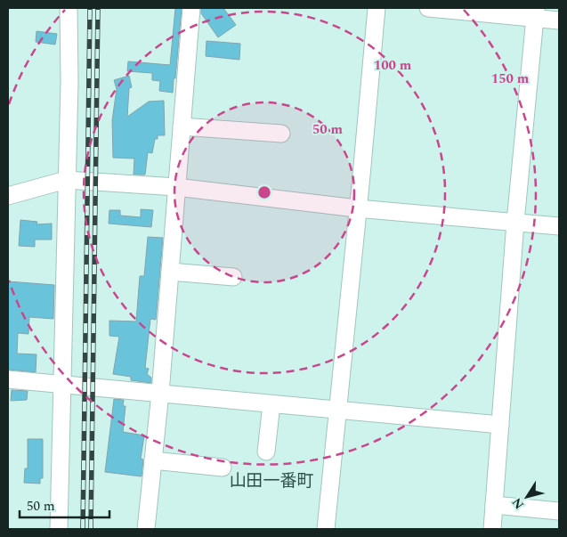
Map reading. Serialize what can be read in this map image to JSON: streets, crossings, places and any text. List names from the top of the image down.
{
  "districts": ["山田一番町"],
  "scale_bar": "50 m",
  "north": "bottom left",
  "rings": ["100 m", "150 m", "50 m"]
}
